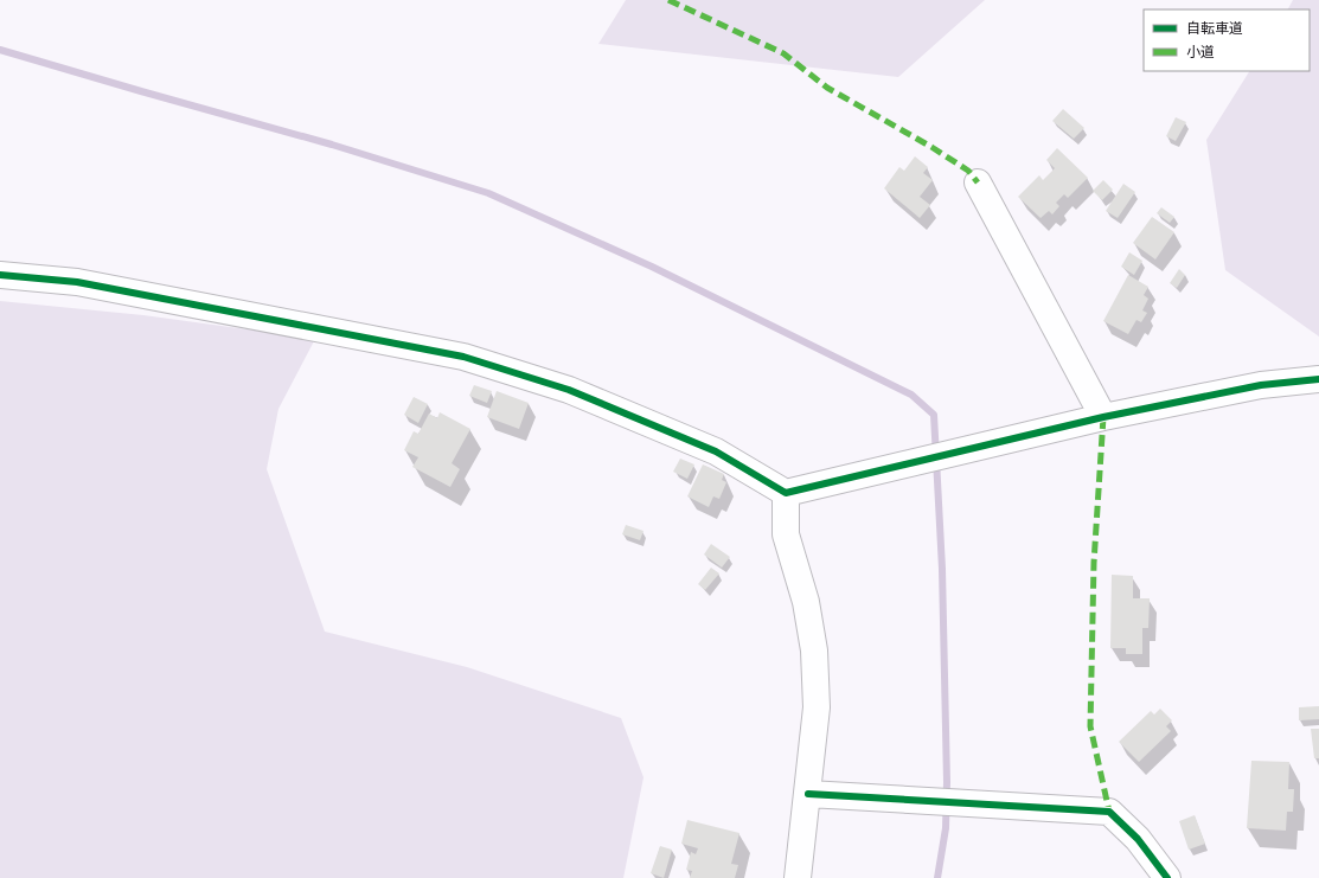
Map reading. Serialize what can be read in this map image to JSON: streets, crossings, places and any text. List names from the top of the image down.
{
  "legend": ["自転車道", "小道"]
}
